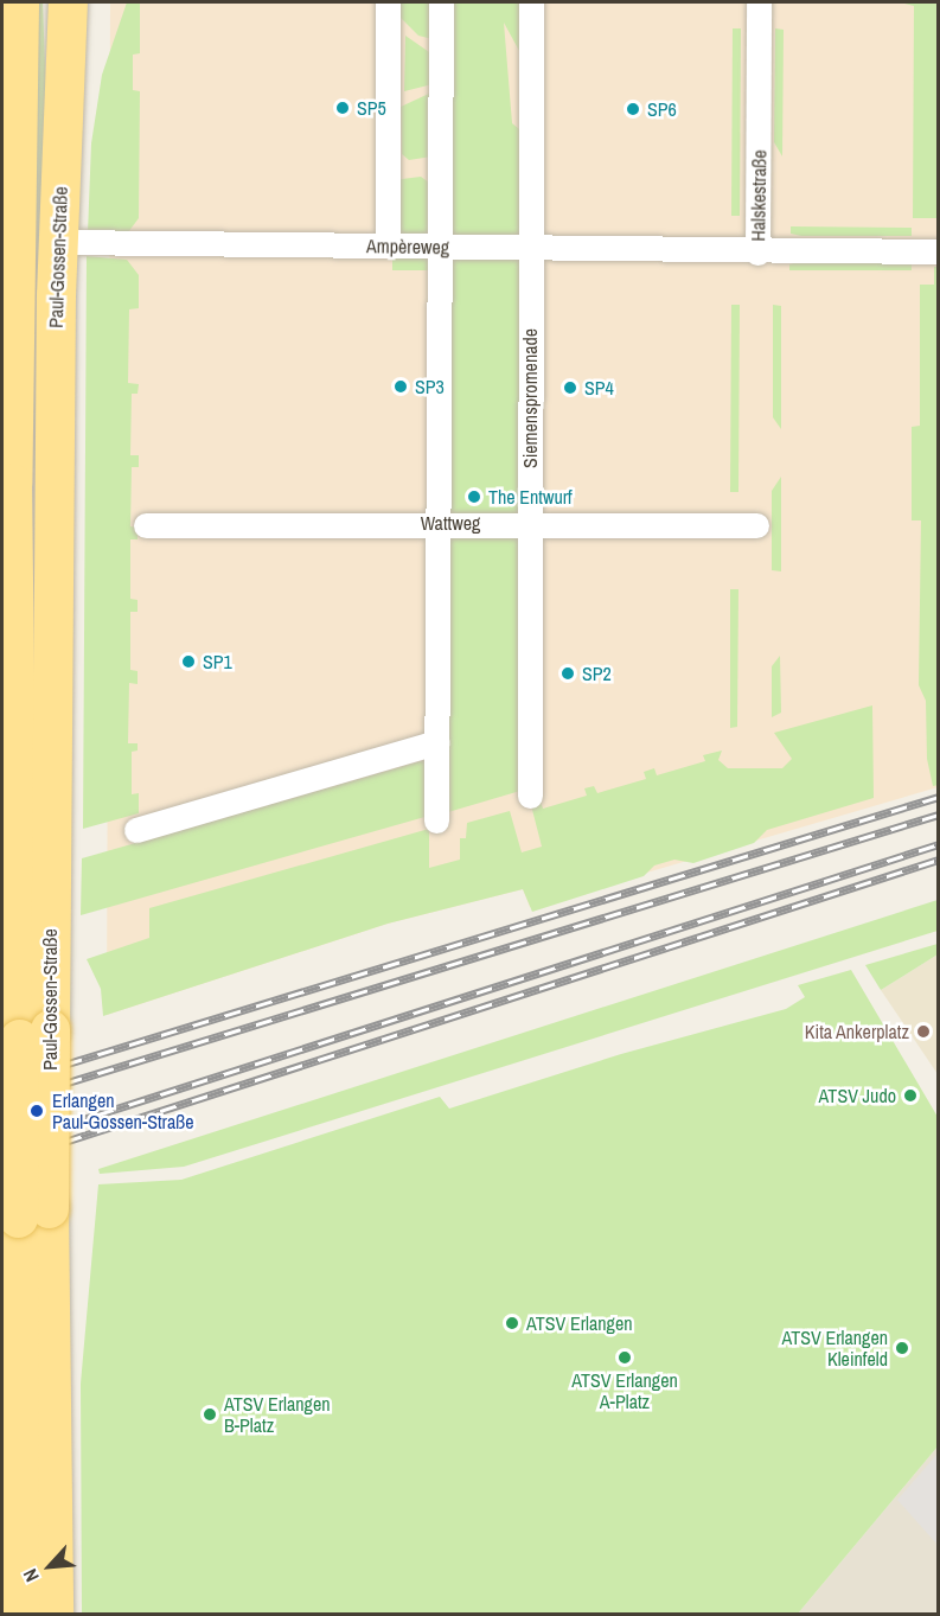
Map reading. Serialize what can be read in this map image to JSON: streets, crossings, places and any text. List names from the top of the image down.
{
  "streets": {
    "main road": ["Paul-Gossen-Straße"],
    "street": [
      "Halskestraße",
      "Ampèreweg",
      "Siemenspromenade",
      "Wattweg"
    ]
  },
  "crossings": [
    ["Halskestraße", "Ampèreweg"],
    ["Ampèreweg", "Paul-Gossen-Straße"],
    ["Ampèreweg", "Siemenspromenade"],
    ["Siemenspromenade", "Wattweg"]
  ],
  "places": [
    "SP5",
    "SP6",
    "SP3",
    "SP4",
    "The Entwurf",
    "SP1",
    "SP2",
    "Kita Ankerplatz",
    "ATSV Judo",
    "Erlangen Paul-Gossen-Straße",
    "ATSV Erlangen",
    "ATSV Erlangen Kleinfeld",
    "ATSV Erlangen A-Platz",
    "ATSV Erlangen B-Platz"
  ],
  "north": "bottom left"
}
